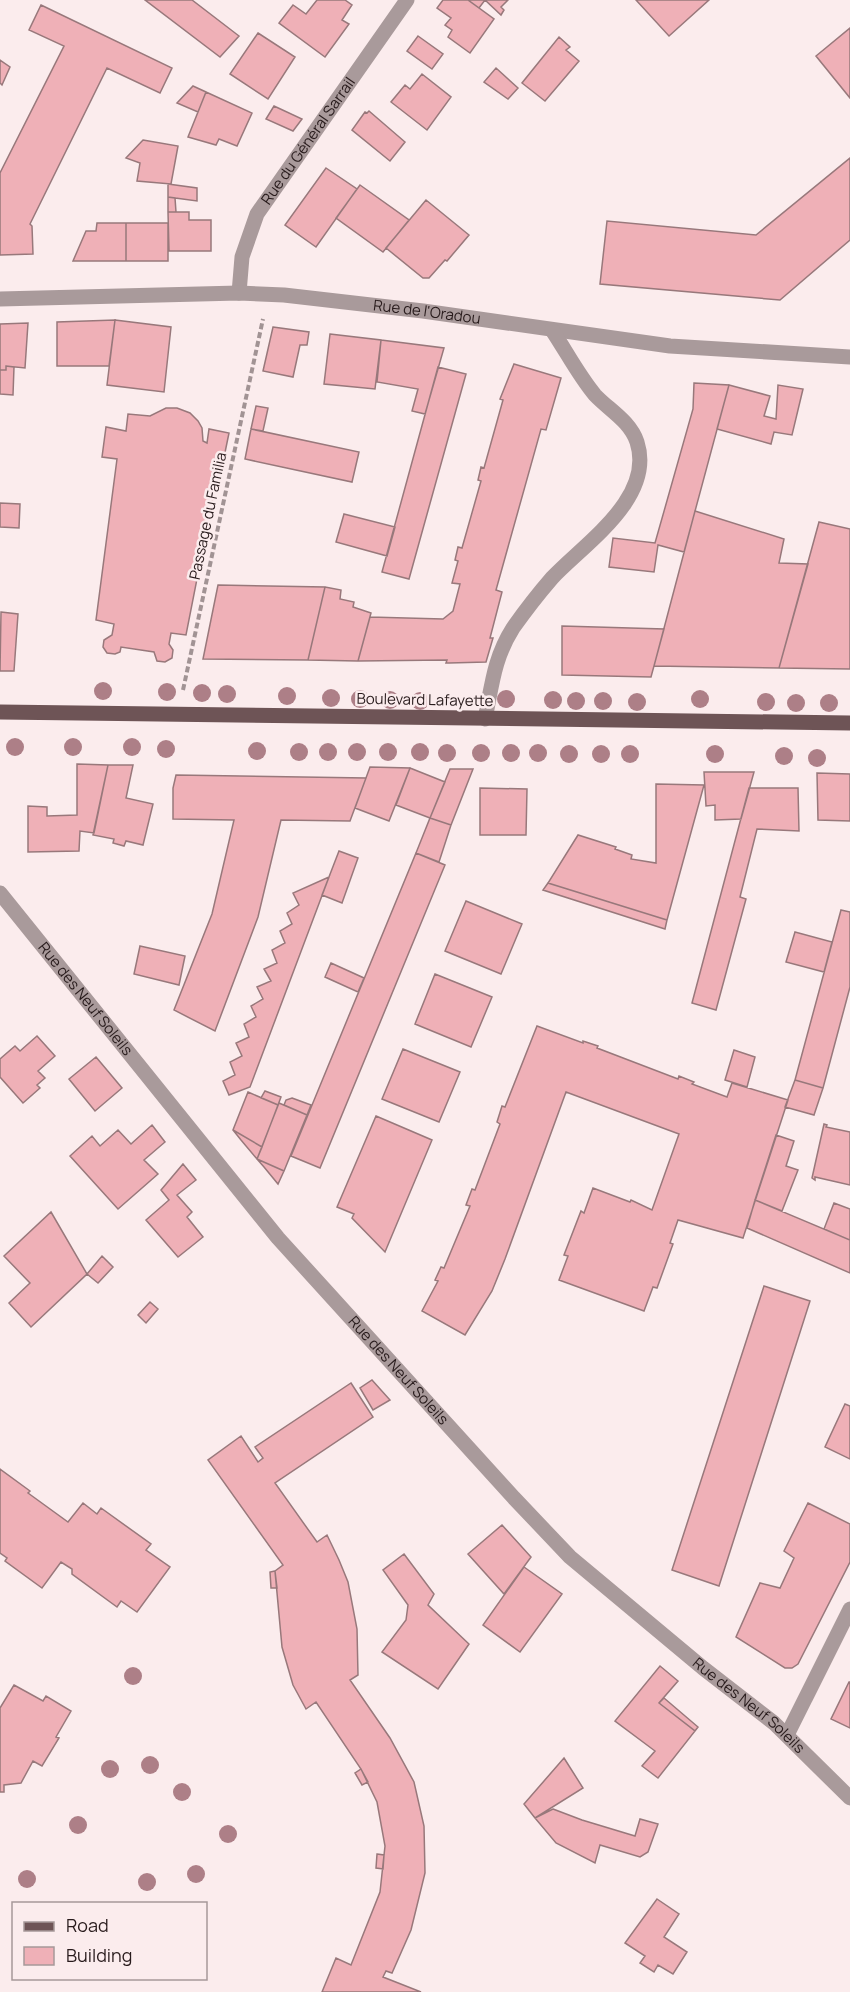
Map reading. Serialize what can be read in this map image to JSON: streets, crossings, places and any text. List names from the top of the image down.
{
  "streets": {
    "main road": ["Boulevard Lafayette"],
    "street": ["Rue du Général Sarrail", "Rue de l'Oradou", "Rue des Neuf Soleils"],
    "path": ["Passage du Familia"]
  },
  "crossings": [
    ["Rue du Général Sarrail", "Rue de l'Oradou"]
  ],
  "legend": ["Road", "Building"]
}
